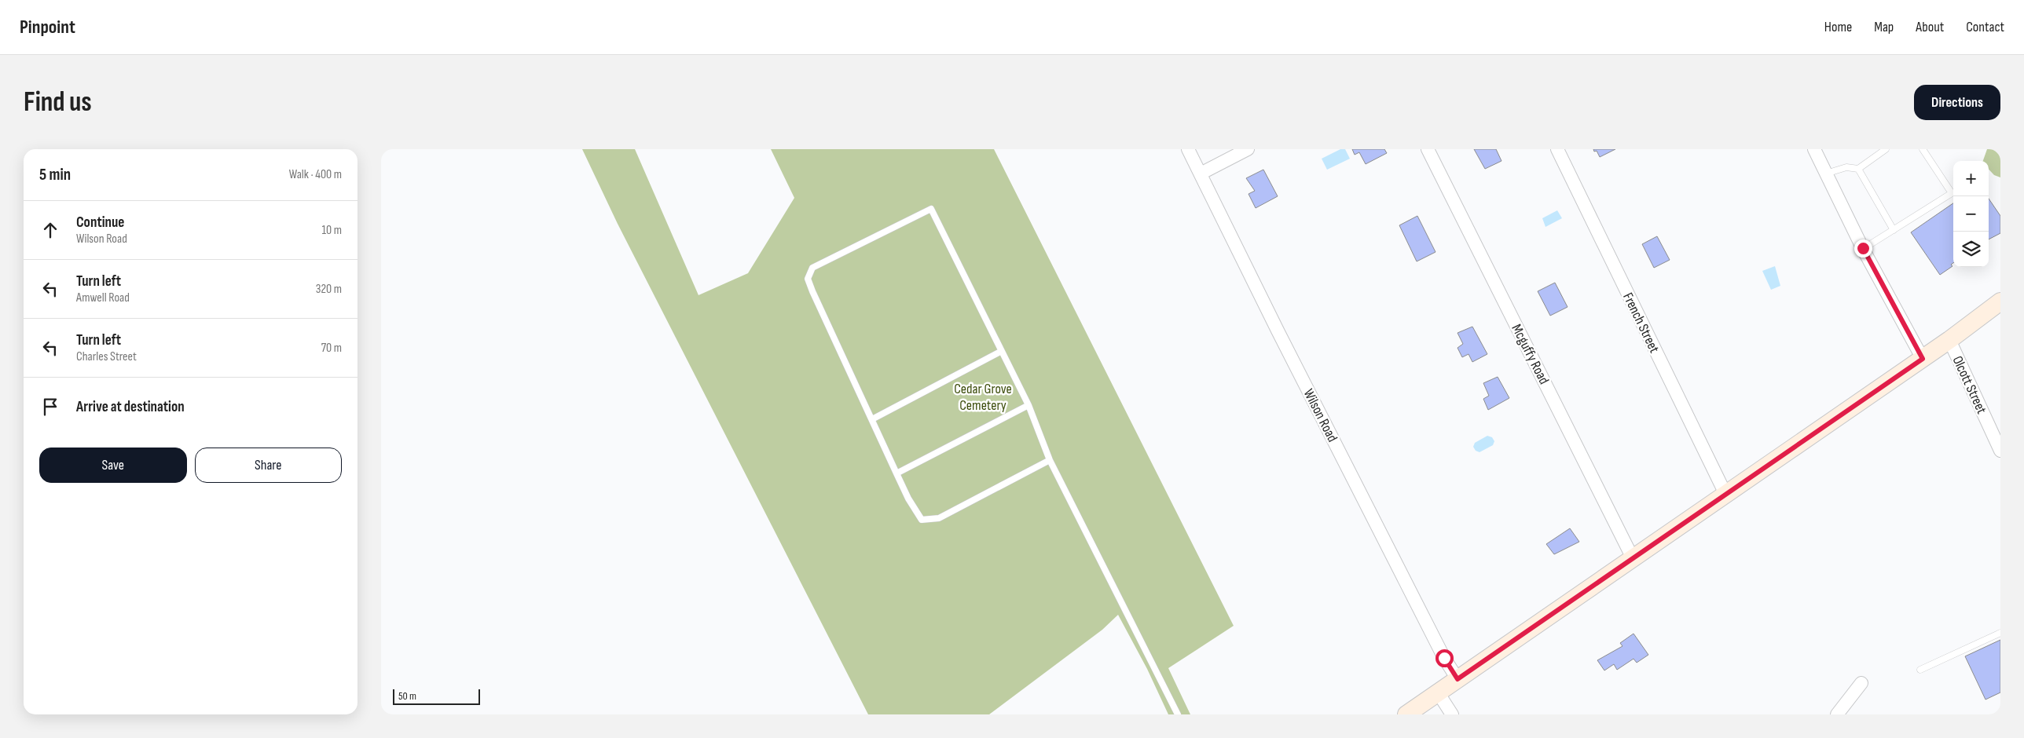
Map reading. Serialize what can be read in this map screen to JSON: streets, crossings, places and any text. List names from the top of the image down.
{
  "streets": {
    "street": [
      "French Street",
      "Mcguffy Road",
      "Olcott Street",
      "Wilson Road"
    ]
  },
  "parks": ["Cedar Grove Cemetery"],
  "scale_bar": "50 m",
  "page": {
    "header": "Pinpoint",
    "nav": [
      "Home",
      "Map",
      "About",
      "Contact"
    ],
    "buttons": [
      "Directions",
      ["Save", "Share"]
    ],
    "title": "Find us",
    "heading": ["5 min", "Walk · 400 m"],
    "map_buttons": ["+", "−"],
    "list": [
      ["Continue", "Wilson Road", "10 m"],
      ["Turn left", "Amwell Road", "320 m"],
      ["Turn left", "Charles Street", "70 m"],
      "Arrive at destination"
    ],
    "scale": "50 m"
  }
}
